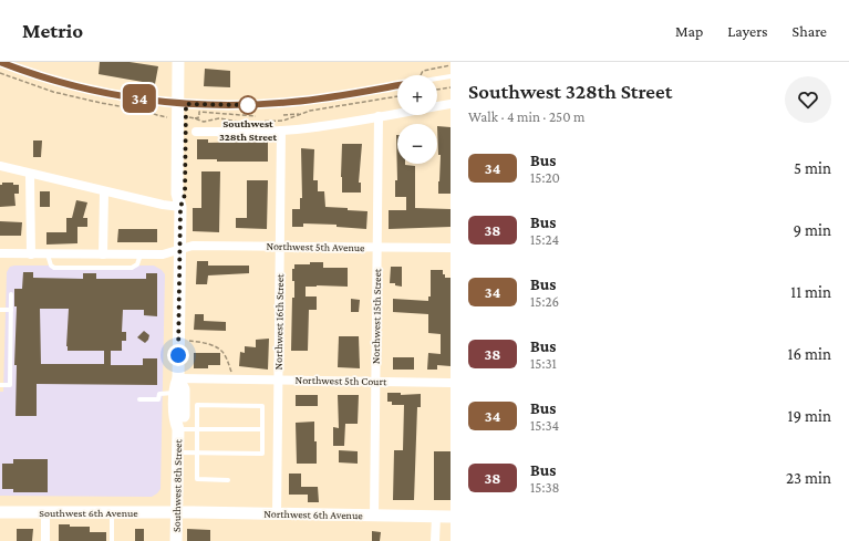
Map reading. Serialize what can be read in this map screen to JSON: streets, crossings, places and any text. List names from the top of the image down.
{
  "streets": {
    "street": [
      "Northwest 5th Avenue",
      "Northwest 15th Street",
      "Northwest 16th Street",
      "Northwest 5th Court",
      "Southwest 8th Street",
      "Southwest 6th Avenue",
      "Northwest 6th Avenue"
    ]
  },
  "crossings": [
    ["Northwest 5th Avenue", "Northwest 15th Street"],
    ["Northwest 5th Avenue", "Northwest 16th Street"],
    ["Northwest 5th Avenue", "Southwest 8th Street"],
    ["Northwest 15th Street", "Northwest 5th Court"],
    ["Northwest 15th Street", "Northwest 6th Avenue"],
    ["Northwest 16th Street", "Northwest 5th Court"],
    ["Northwest 16th Street", "Northwest 6th Avenue"],
    ["Northwest 5th Court", "Southwest 8th Street"],
    ["Southwest 8th Street", "Southwest 6th Avenue"],
    ["Southwest 8th Street", "Northwest 6th Avenue"],
    ["Southwest 6th Avenue", "Northwest 6th Avenue"]
  ],
  "places": ["Southwest 328th Street"],
  "lines": ["bus line 34"],
  "page": {
    "header": "Metrio",
    "nav": ["Map", "Layers", "Share"],
    "on_map": "34",
    "heading": ["Southwest 328th Street", "Walk · 4 min · 250 m"],
    "map_buttons": ["+", "−"],
    "list": [
      {
        "mark": "34",
        "name": "Bus",
        "note": "15:20",
        "value": "5 min"
      },
      {
        "mark": "38",
        "name": "Bus",
        "note": "15:24",
        "value": "9 min"
      },
      {
        "mark": "34",
        "name": "Bus",
        "note": "15:26",
        "value": "11 min"
      },
      {
        "mark": "38",
        "name": "Bus",
        "note": "15:31",
        "value": "16 min"
      },
      {
        "mark": "34",
        "name": "Bus",
        "note": "15:34",
        "value": "19 min"
      },
      {
        "mark": "38",
        "name": "Bus",
        "note": "15:38",
        "value": "23 min"
      }
    ]
  }
}
